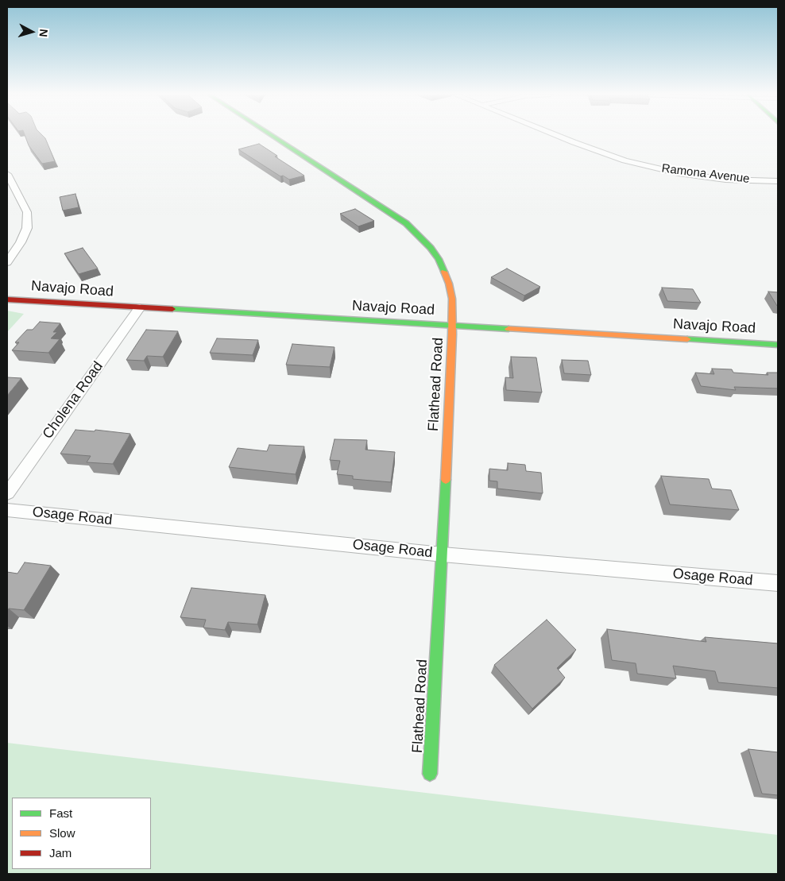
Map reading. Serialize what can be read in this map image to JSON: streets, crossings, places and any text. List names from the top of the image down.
{
  "streets": {
    "street": [
      "Ramona Avenue",
      "Navajo Road",
      "Flathead Road",
      "Cholena Road",
      "Osage Road"
    ]
  },
  "crossings": [
    ["Navajo Road", "Flathead Road"],
    ["Navajo Road", "Cholena Road"],
    ["Flathead Road", "Osage Road"]
  ],
  "legend": ["Fast", "Slow", "Jam"],
  "north": "right"
}
